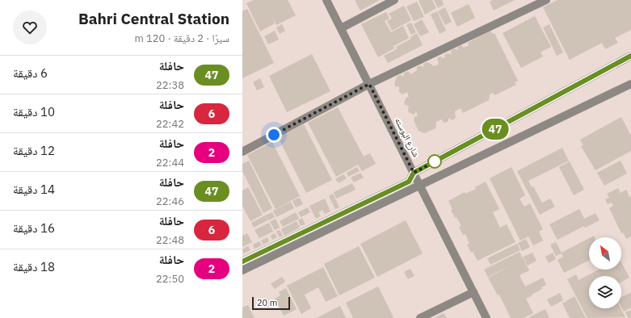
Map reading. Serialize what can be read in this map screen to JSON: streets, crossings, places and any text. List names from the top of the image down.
{
  "streets": {
    "street": ["شارع البوسته"]
  },
  "lines": ["bus line 47"],
  "scale_bar": "20 m",
  "north": "top left",
  "page": {
    "on_map": "47",
    "heading": ["Bahri Central Station", "سيرًا · 2 دقيقة · 120 m"],
    "list": [
      {
        "mark": "47",
        "name": "حافلة",
        "note": "22:38",
        "value": "6 دقيقة"
      },
      {
        "mark": "6",
        "name": "حافلة",
        "note": "22:42",
        "value": "10 دقيقة"
      },
      {
        "mark": "2",
        "name": "حافلة",
        "note": "22:44",
        "value": "12 دقيقة"
      },
      {
        "mark": "47",
        "name": "حافلة",
        "note": "22:46",
        "value": "14 دقيقة"
      },
      {
        "mark": "6",
        "name": "حافلة",
        "note": "22:48",
        "value": "16 دقيقة"
      },
      {
        "mark": "2",
        "name": "حافلة",
        "note": "22:50",
        "value": "18 دقيقة"
      }
    ],
    "scale": "20 m"
  }
}
